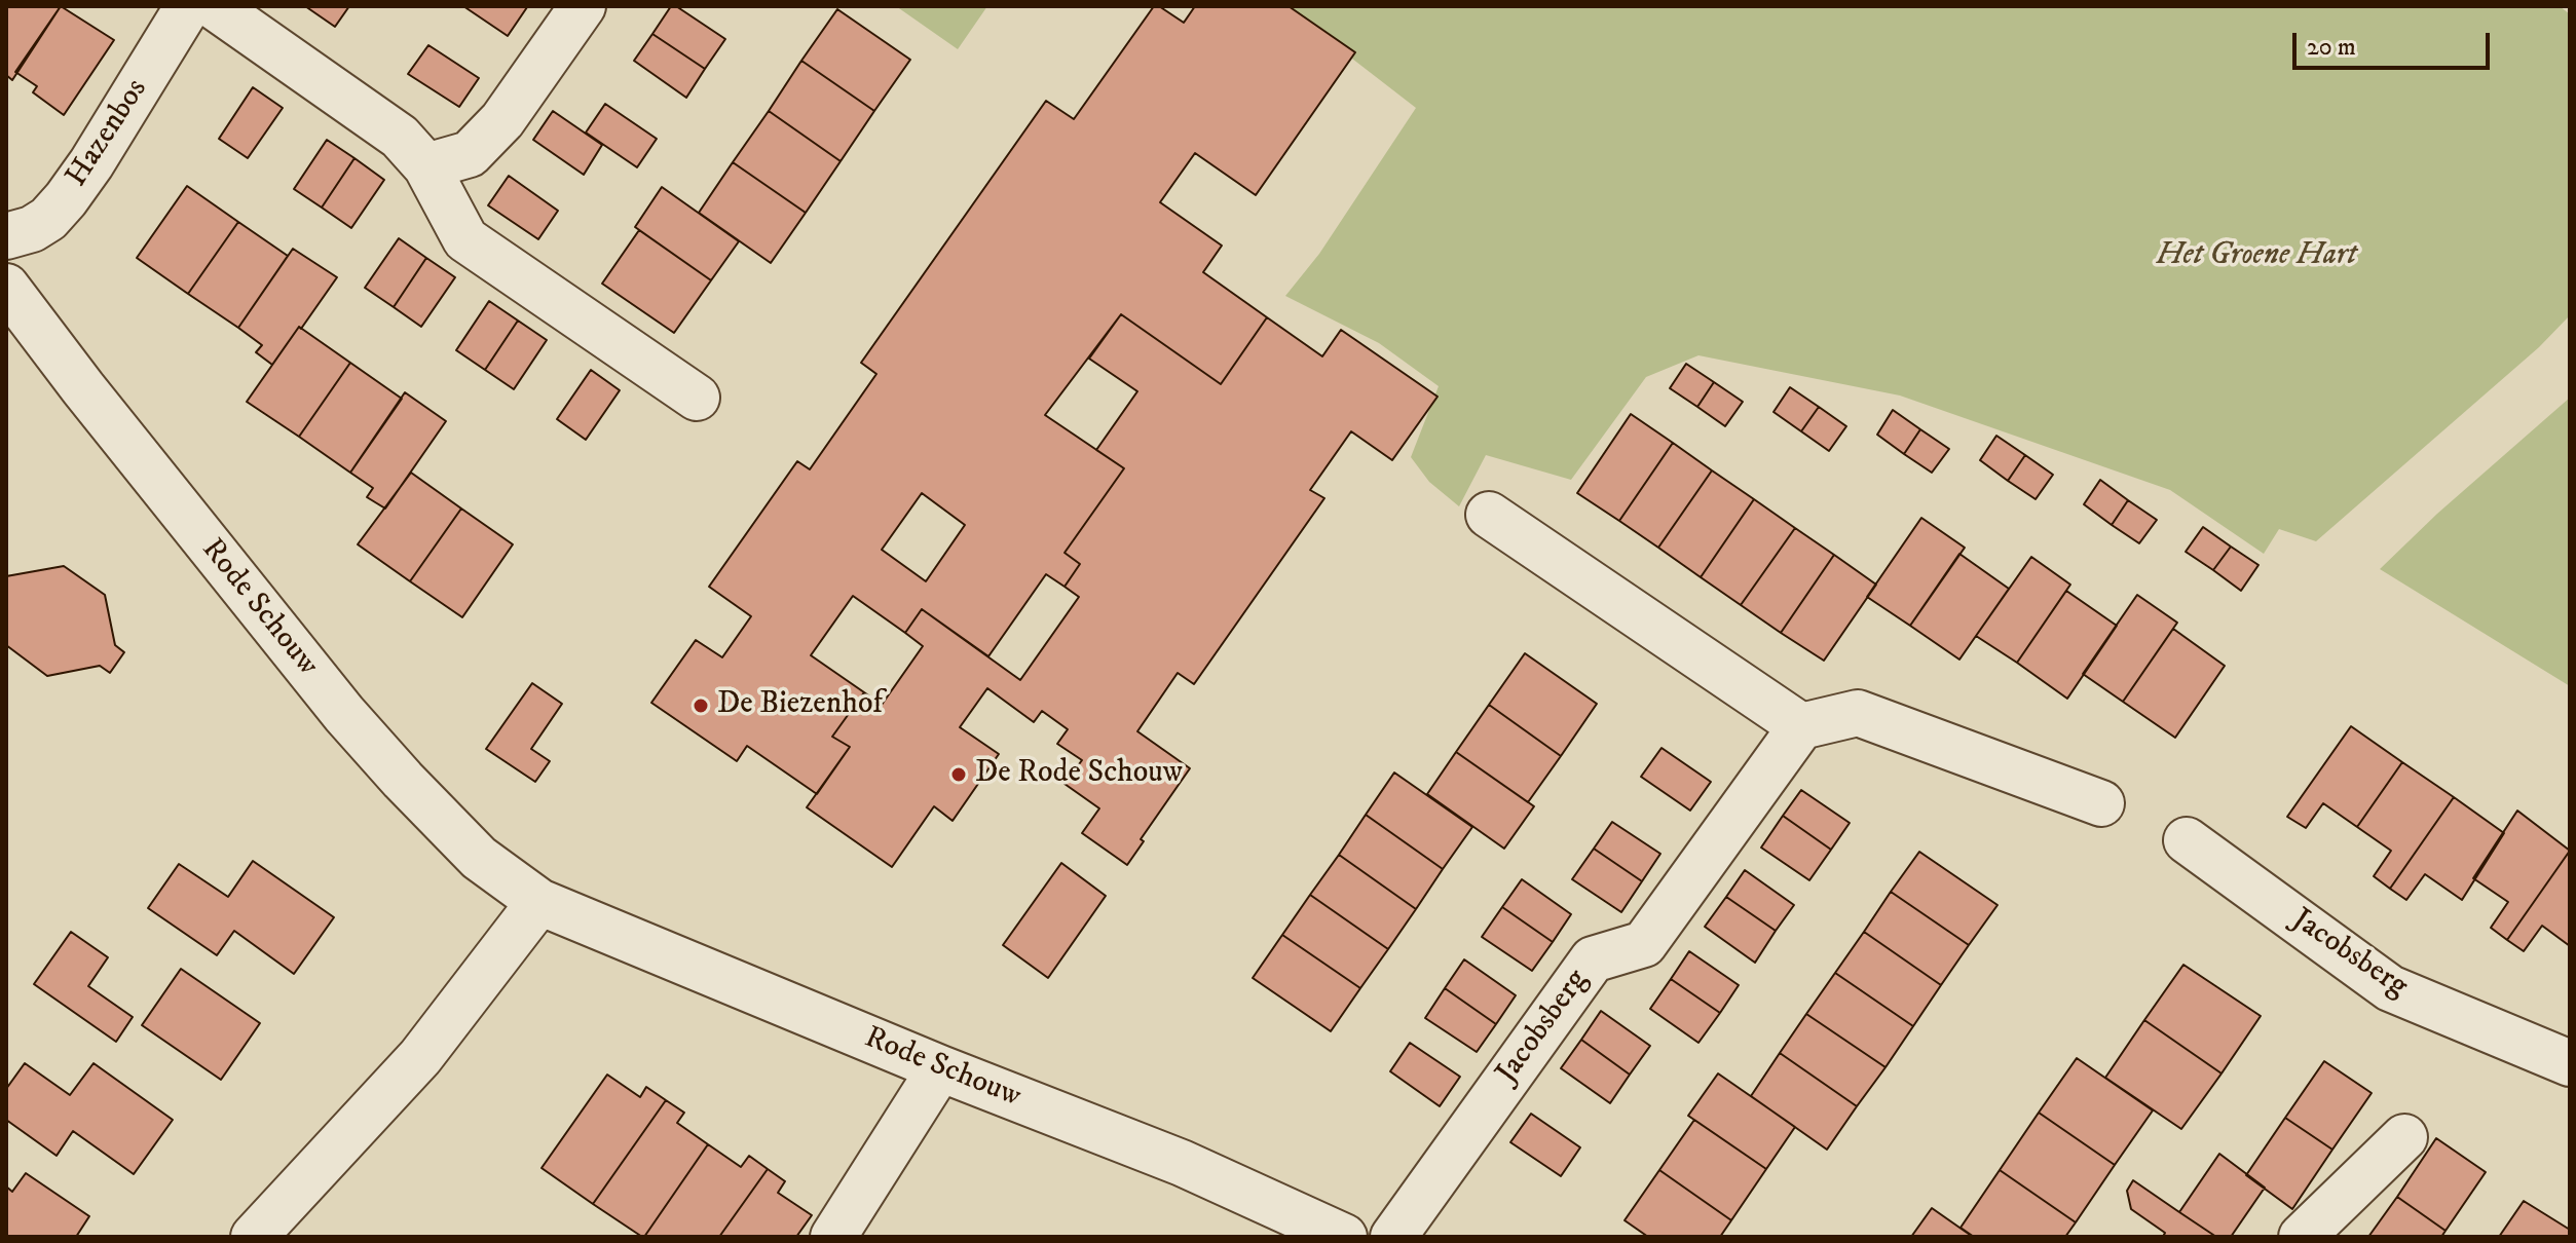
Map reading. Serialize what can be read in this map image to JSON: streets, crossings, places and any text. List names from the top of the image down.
{
  "streets": {
    "street": ["Hazenbos", "Rode Schouw", "Jacobsberg"]
  },
  "parks": ["Het Groene Hart"],
  "places": ["De Biezenhof", "De Rode Schouw"],
  "scale_bar": "20 m"
}
